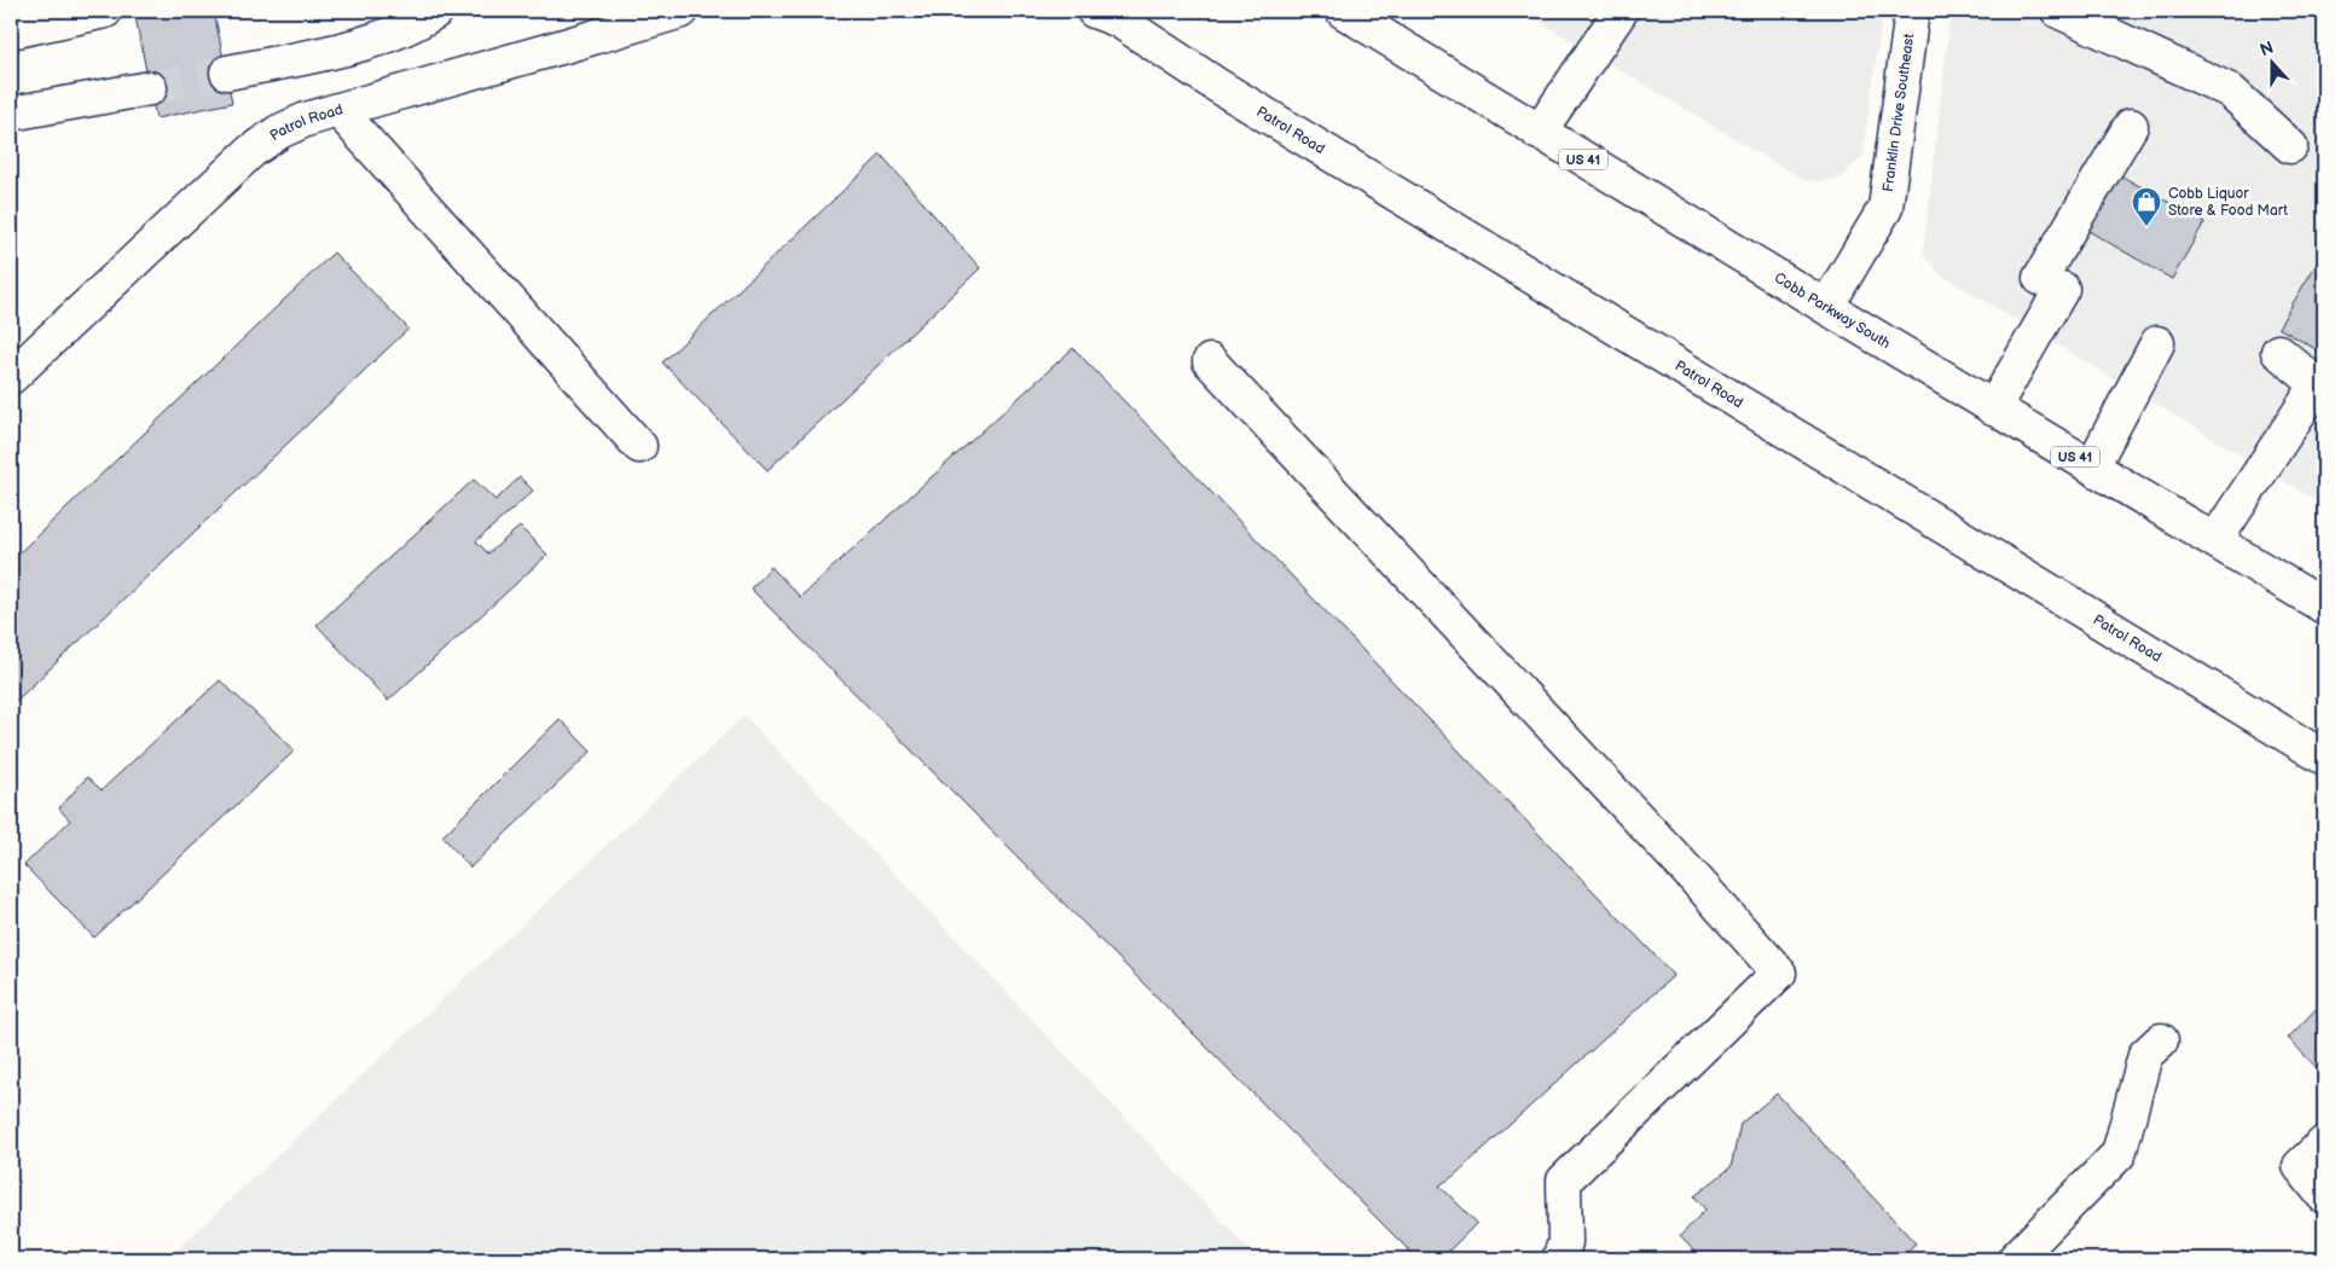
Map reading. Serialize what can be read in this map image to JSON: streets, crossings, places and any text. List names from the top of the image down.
{
  "streets": {
    "street": [
      "Franklin Drive Southeast",
      "Patrol Road",
      "US 41",
      "Cobb Parkway South"
    ]
  },
  "crossings": [
    ["Franklin Drive Southeast", "Cobb Parkway South"]
  ],
  "places": {
    "shop": ["Cobb Liquor Store & Food Mart"]
  },
  "north": "top"
}
